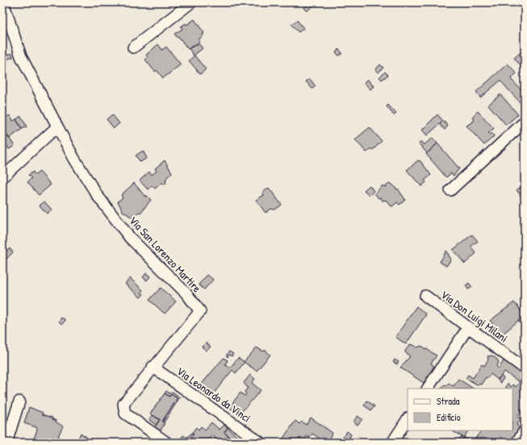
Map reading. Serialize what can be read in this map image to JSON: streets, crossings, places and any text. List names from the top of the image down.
{
  "streets": {
    "street": ["Via San Lorenzo Martire", "Via Don Luigi Milani", "Via Leonardo da Vinci"]
  },
  "crossings": [
    ["Via San Lorenzo Martire", "Via Leonardo da Vinci"]
  ],
  "legend": ["Strada", "Edificio"]
}
